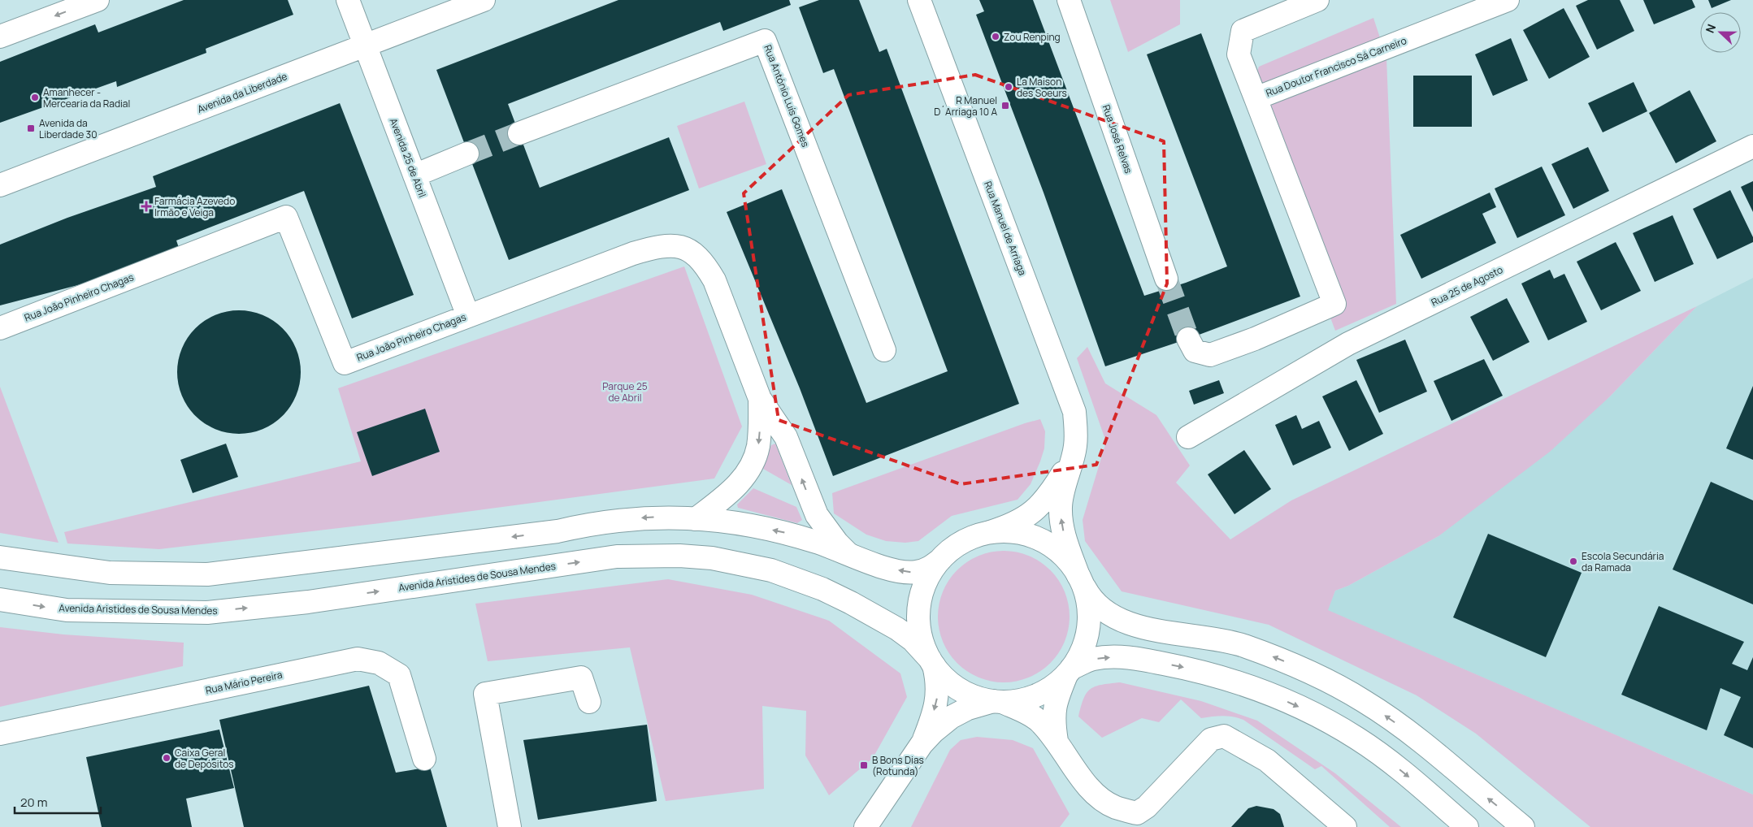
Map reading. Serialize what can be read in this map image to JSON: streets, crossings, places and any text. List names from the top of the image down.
{
  "streets": {
    "street": [
      "Rua Doutor Francisco Sá Carneiro",
      "Avenida da Liberdade",
      "Rua António Luís Gomes",
      "Rua José Relvas",
      "Avenida 25 de Abril",
      "Rua Manuel de Arriaga",
      "Rua 25 de Agosto",
      "Rua João Pinheiro Chagas",
      "Avenida Aristides de Sousa Mendes",
      "Rua Mário Pereira"
    ]
  },
  "crossings": [
    ["Avenida da Liberdade", "Avenida 25 de Abril"],
    ["Avenida 25 de Abril", "Rua João Pinheiro Chagas"]
  ],
  "parks": ["Parque 25 de Abril"],
  "places": {
    "other": [
      "Zou Renping",
      "La Maison des Soeurs",
      "Amanhecer - Mercearia da Radial",
      "Escola Secundária da Ramada",
      "Caixa Geral de Depósitos"
    ],
    "transit": ["R Manuel D´Arriaga 10 A", "Avenida da Liberdade 30", "B Bons Dias (Rotunda)"],
    "health": ["Farmácia Azevedo Irmão e Veiga"]
  },
  "scale_bar": "20 m",
  "north": "left"
}
